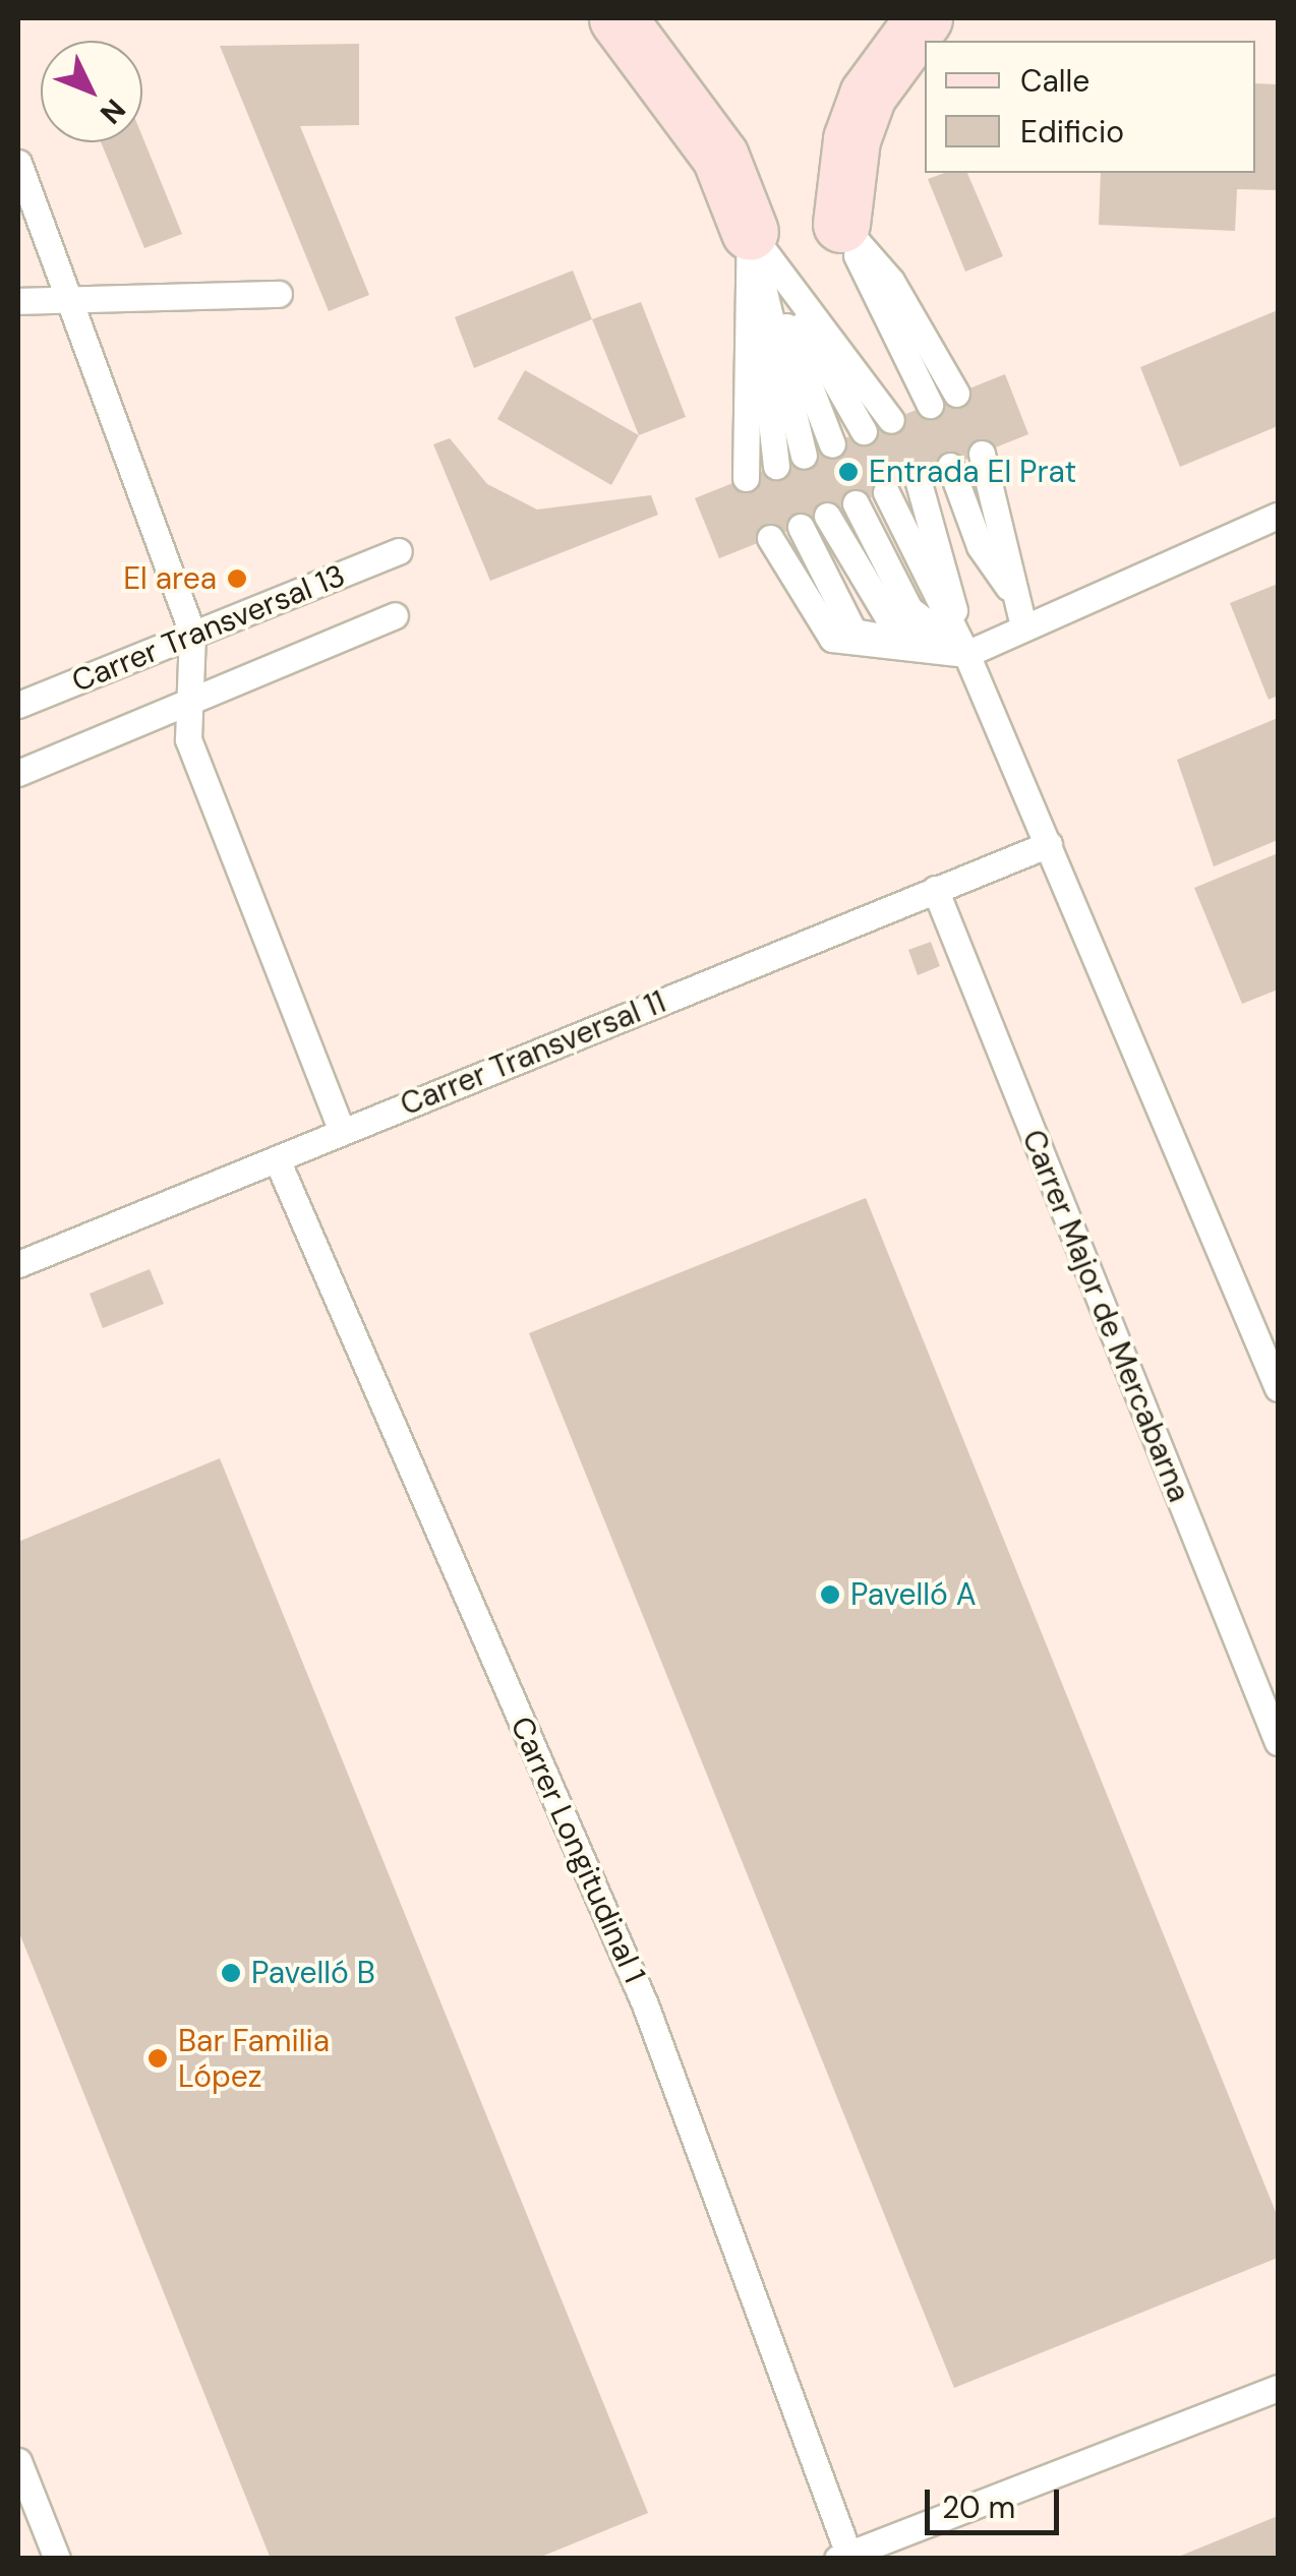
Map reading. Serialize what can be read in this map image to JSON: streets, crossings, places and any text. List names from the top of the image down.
{
  "streets": {
    "lane": [
      "Carrer Transversal 13",
      "Carrer Transversal 11",
      "Carrer Major de Mercabarna",
      "Carrer Longitudinal 1"
    ]
  },
  "crossings": [
    ["Carrer Transversal 11", "Carrer Major de Mercabarna"],
    ["Carrer Transversal 11", "Carrer Longitudinal 1"]
  ],
  "places": [
    "Entrada El Prat",
    "El area",
    "Pavelló A",
    "Pavelló B",
    "Bar Familia López"
  ],
  "legend": ["Calle", "Edificio"],
  "scale_bar": "20 m",
  "north": "bottom right"
}
